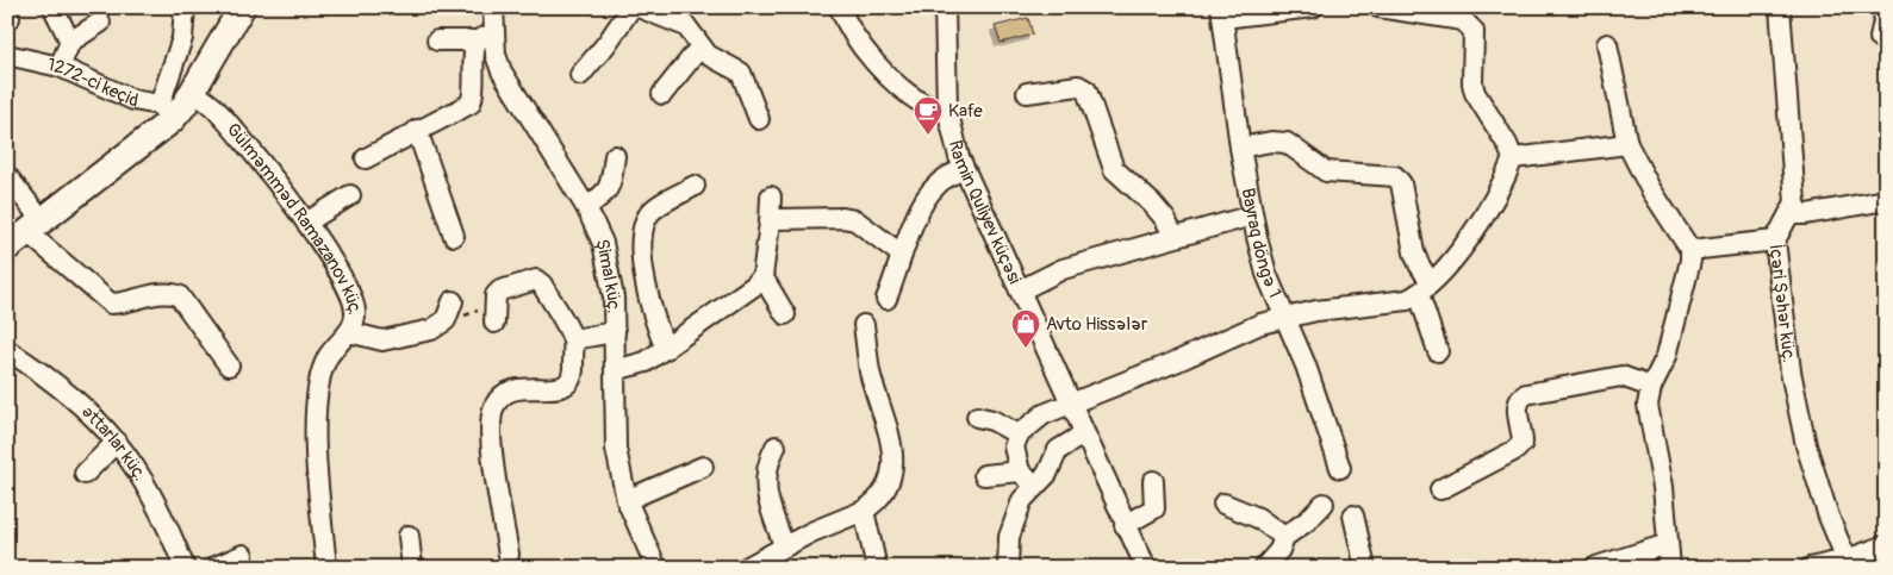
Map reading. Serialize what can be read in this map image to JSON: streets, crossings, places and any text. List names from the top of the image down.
{
  "streets": {
    "street": [
      "1272-ci keçid",
      "Ramin Quliyev küçəsi",
      "Gülməmməd Ramazanov küç.",
      "Bayraq döngə 1",
      "Şimal küç.",
      "İçəri Şəhər küç.",
      "Əttarlar küç."
    ]
  },
  "places": {
    "cafe": ["Kafe"],
    "shop": ["Avto Hissələr"]
  }
}
